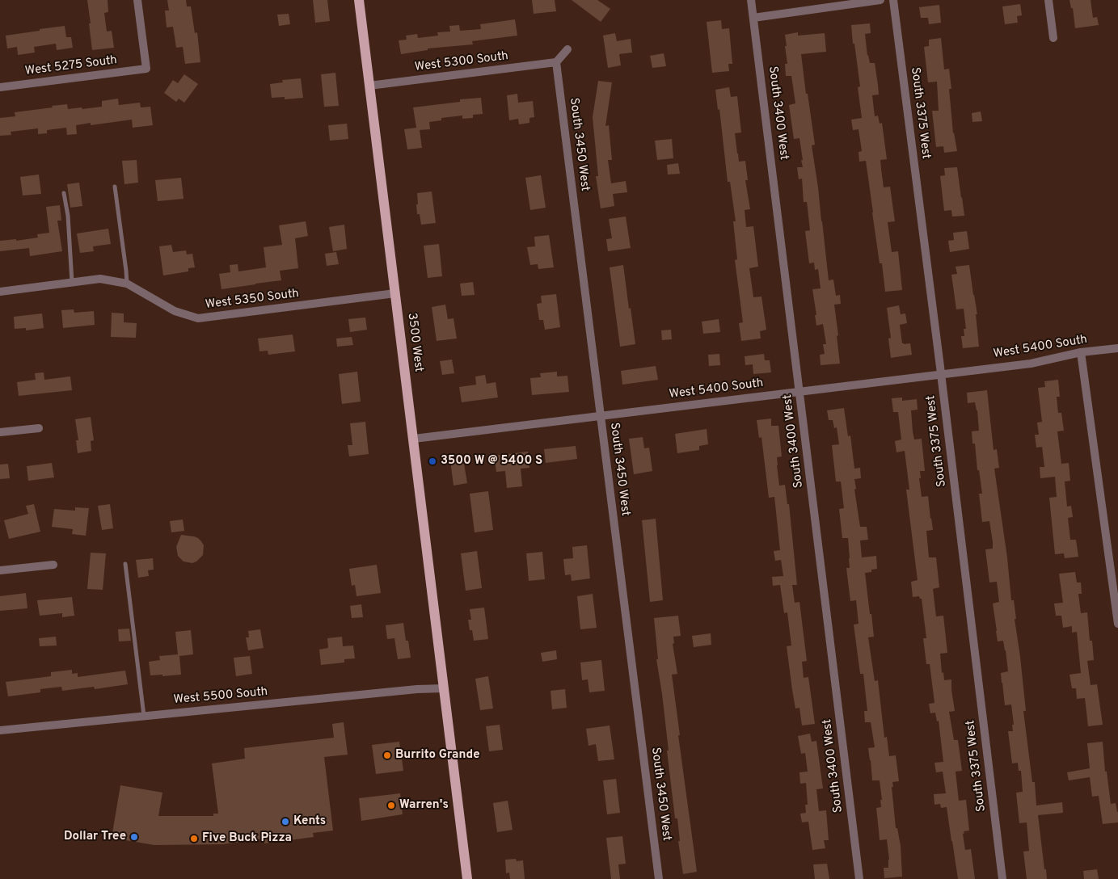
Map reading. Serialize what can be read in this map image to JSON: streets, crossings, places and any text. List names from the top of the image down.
{
  "streets": {
    "main road": ["3500 West"],
    "street": [
      "West 5300 South",
      "West 5275 South",
      "South 3400 West",
      "South 3375 West",
      "South 3450 West",
      "West 5350 South",
      "West 5400 South",
      "West 5500 South"
    ]
  },
  "crossings": [
    ["West 5300 South", "South 3450 West"],
    ["West 5300 South", "3500 West"],
    ["South 3400 West", "West 5400 South"],
    ["South 3375 West", "West 5400 South"],
    ["South 3450 West", "West 5400 South"],
    ["West 5350 South", "3500 West"],
    ["3500 West", "West 5400 South"],
    ["3500 West", "West 5500 South"]
  ],
  "places": [
    "3500 W @ 5400 S",
    "Burrito Grande",
    "Warren's",
    "Kents",
    "Dollar Tree",
    "Five Buck Pizza"
  ]
}
